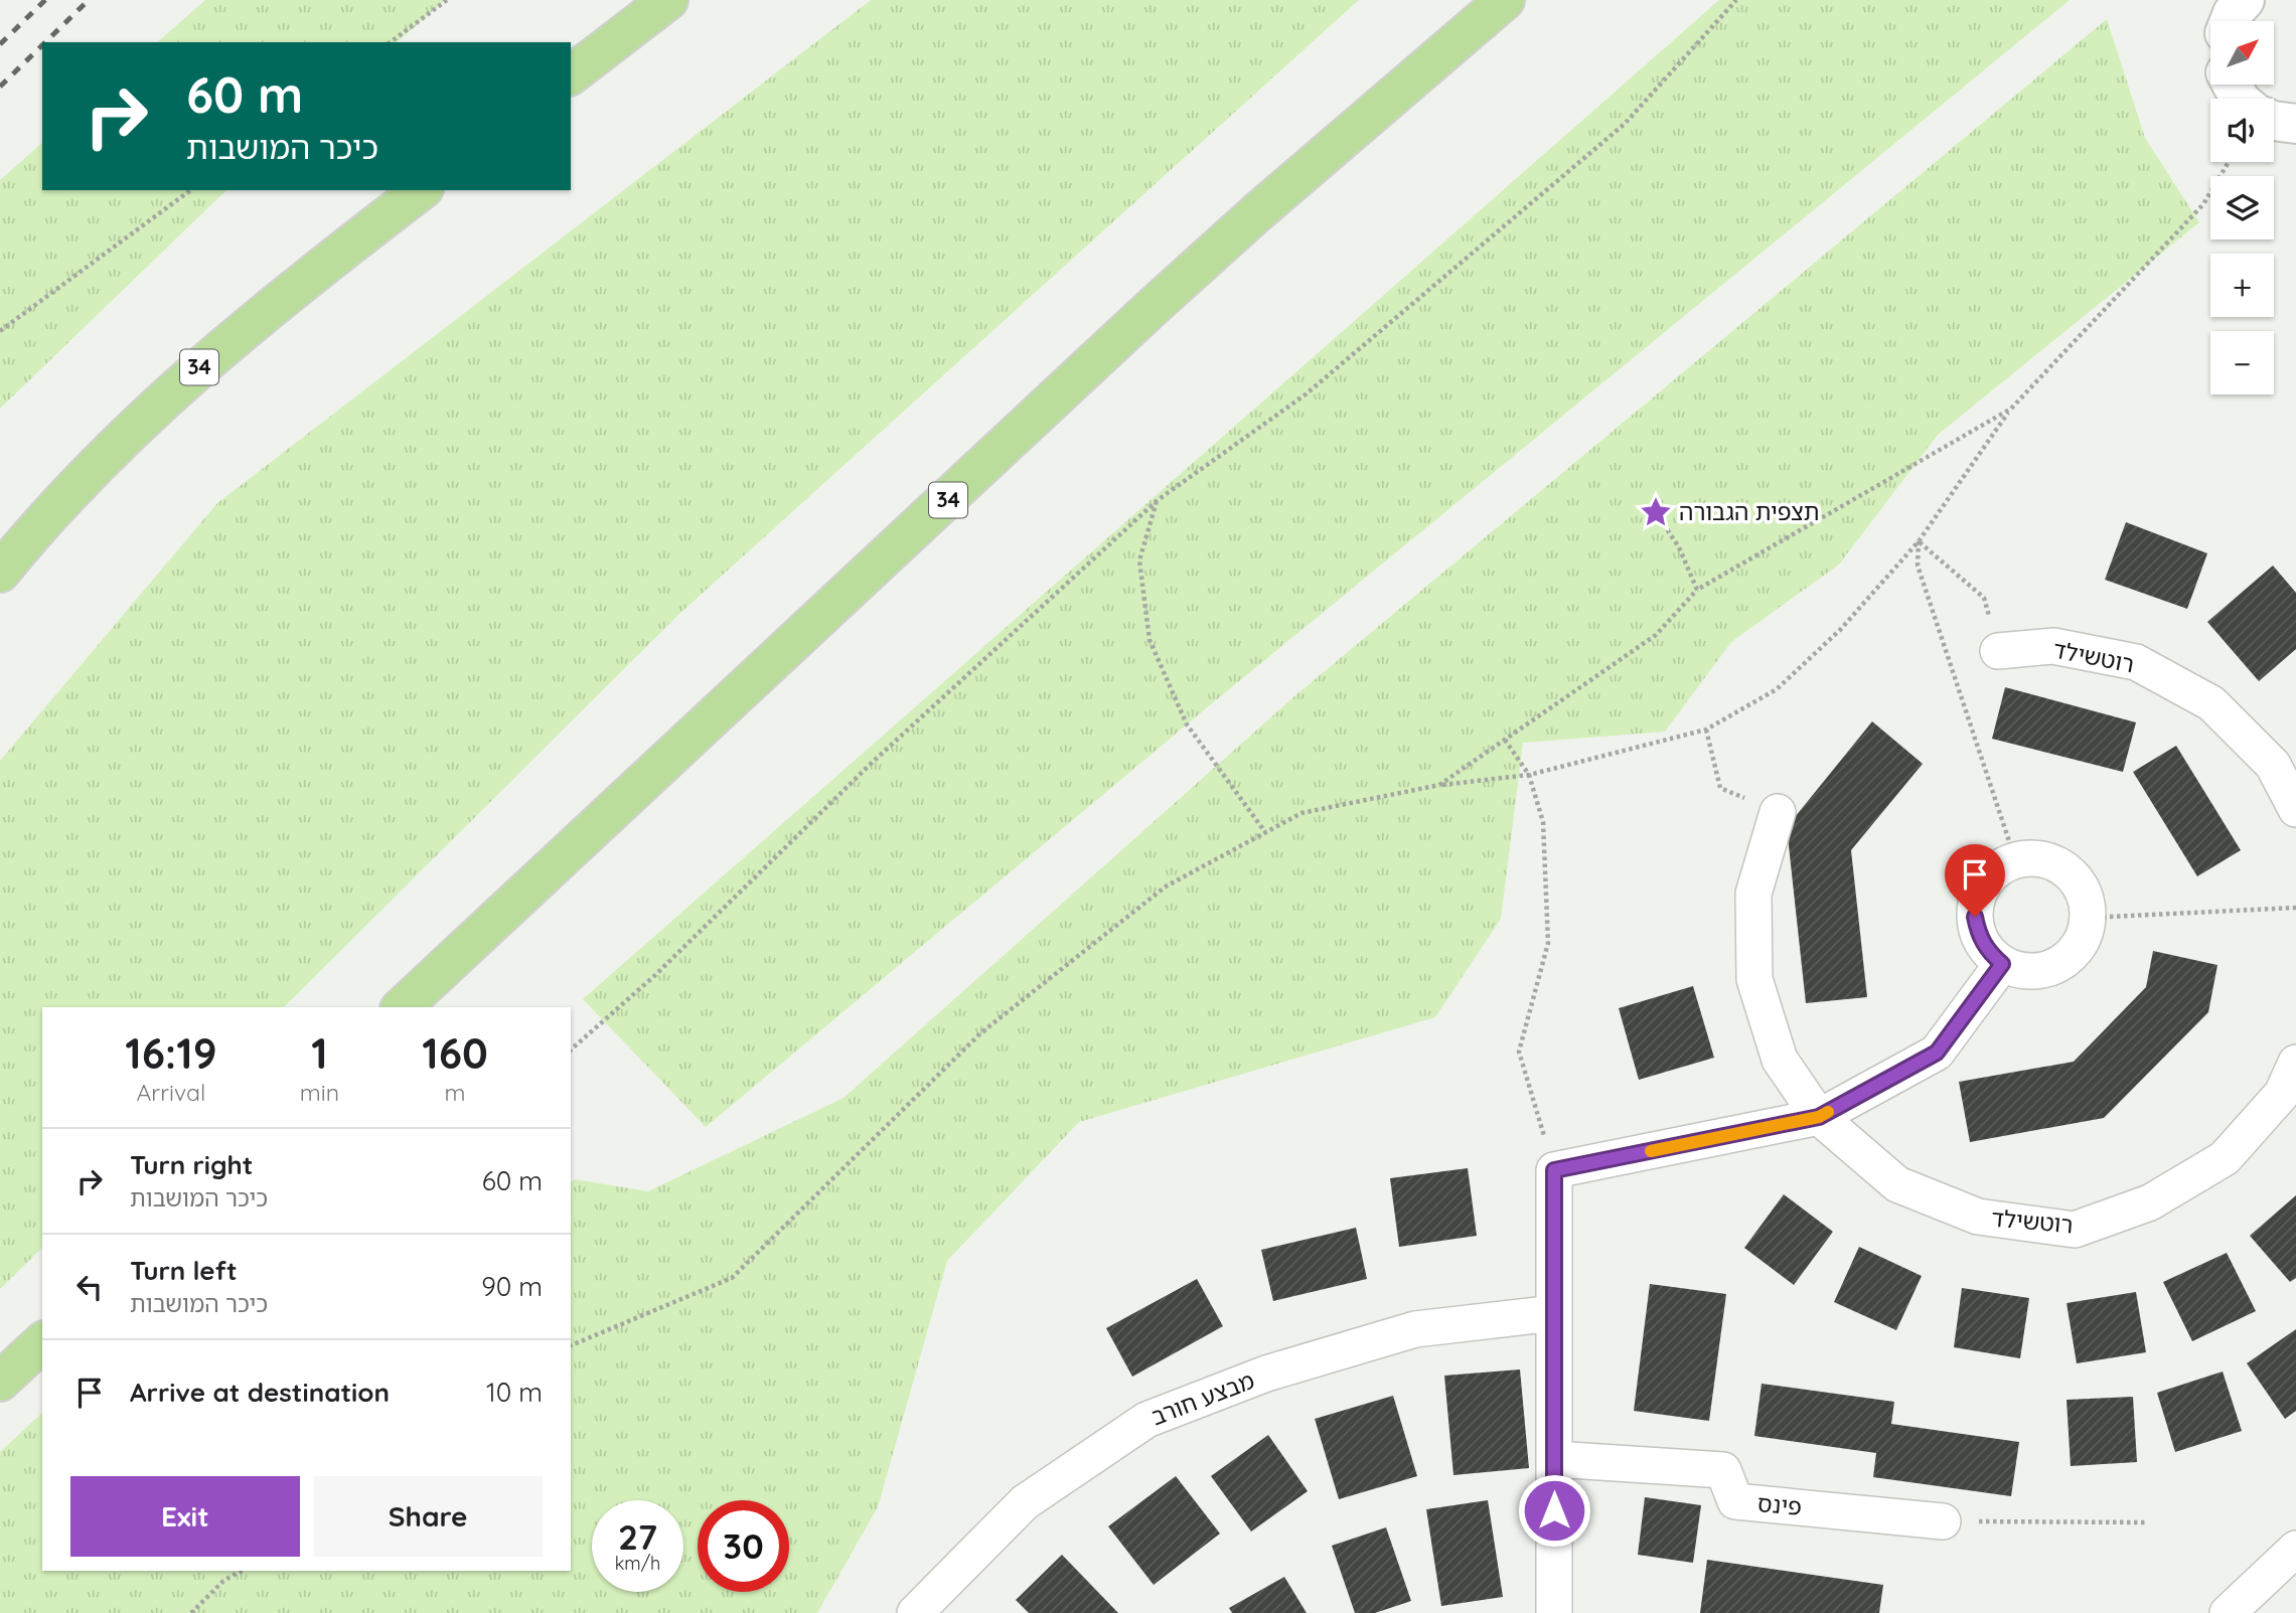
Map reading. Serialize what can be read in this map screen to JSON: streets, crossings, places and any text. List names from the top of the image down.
{
  "streets": {
    "highway": ["34"],
    "street": ["רוטשילד", "מבצע חורב", "פינס"]
  },
  "places": {
    "place": ["תצפית הגבורה"]
  },
  "north": "top right",
  "page": {
    "map_buttons": ["+", "−"],
    "turn": ["60 m", "כיכר המושבות"],
    "eta": [
      "16:19",
      "Arrival",
      "1",
      "min",
      "160",
      "m"
    ],
    "list": [
      {
        "name": "Turn right",
        "note": "כיכר המושבות",
        "value": "60 m"
      },
      {
        "name": "Turn left",
        "note": "כיכר המושבות",
        "value": "90 m"
      },
      {
        "name": "Arrive at destination",
        "value": "10 m"
      }
    ],
    "buttons": ["Exit", "Share"],
    "speed": "27 km/h",
    "limit": "30"
  }
}
